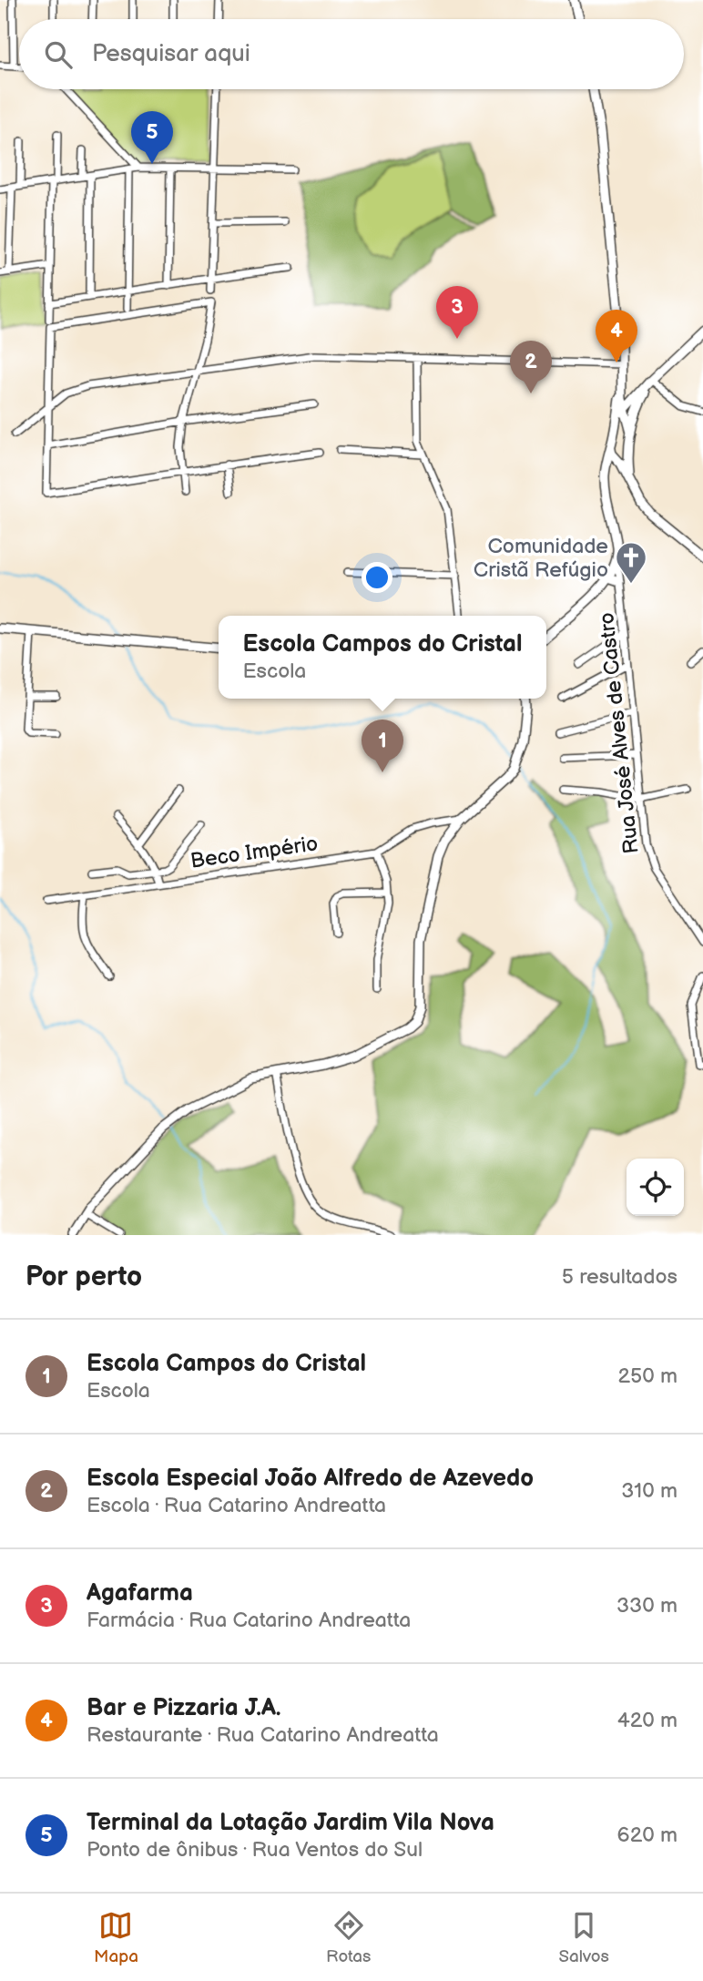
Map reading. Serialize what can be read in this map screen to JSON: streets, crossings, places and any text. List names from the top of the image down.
{
  "streets": {
    "street": ["Rua José Alves de Castro", "Beco Império"]
  },
  "places": {
    "church": ["Comunidade Cristã Refúgio"]
  },
  "page": {
    "search": "Pesquisar aqui",
    "pins": [
      "5",
      "3",
      "4",
      "2",
      "1"
    ],
    "popup": ["Escola Campos do Cristal", "Escola"],
    "heading": ["Por perto", "5 resultados"],
    "list": [
      {
        "mark": "1",
        "name": "Escola Campos do Cristal",
        "note": "Escola",
        "value": "250 m"
      },
      {
        "mark": "2",
        "name": "Escola Especial João Alfredo de Azevedo",
        "note": "Escola · Rua Catarino Andreatta",
        "value": "310 m"
      },
      {
        "mark": "3",
        "name": "Agafarma",
        "note": "Farmácia · Rua Catarino Andreatta",
        "value": "330 m"
      },
      {
        "mark": "4",
        "name": "Bar e Pizzaria J.A.",
        "note": "Restaurante · Rua Catarino Andreatta",
        "value": "420 m"
      },
      {
        "mark": "5",
        "name": "Terminal da Lotação Jardim Vila Nova",
        "note": "Ponto de ônibus · Rua Ventos do Sul",
        "value": "620 m"
      }
    ],
    "nav": ["Mapa", "Rotas", "Salvos"]
  }
}
